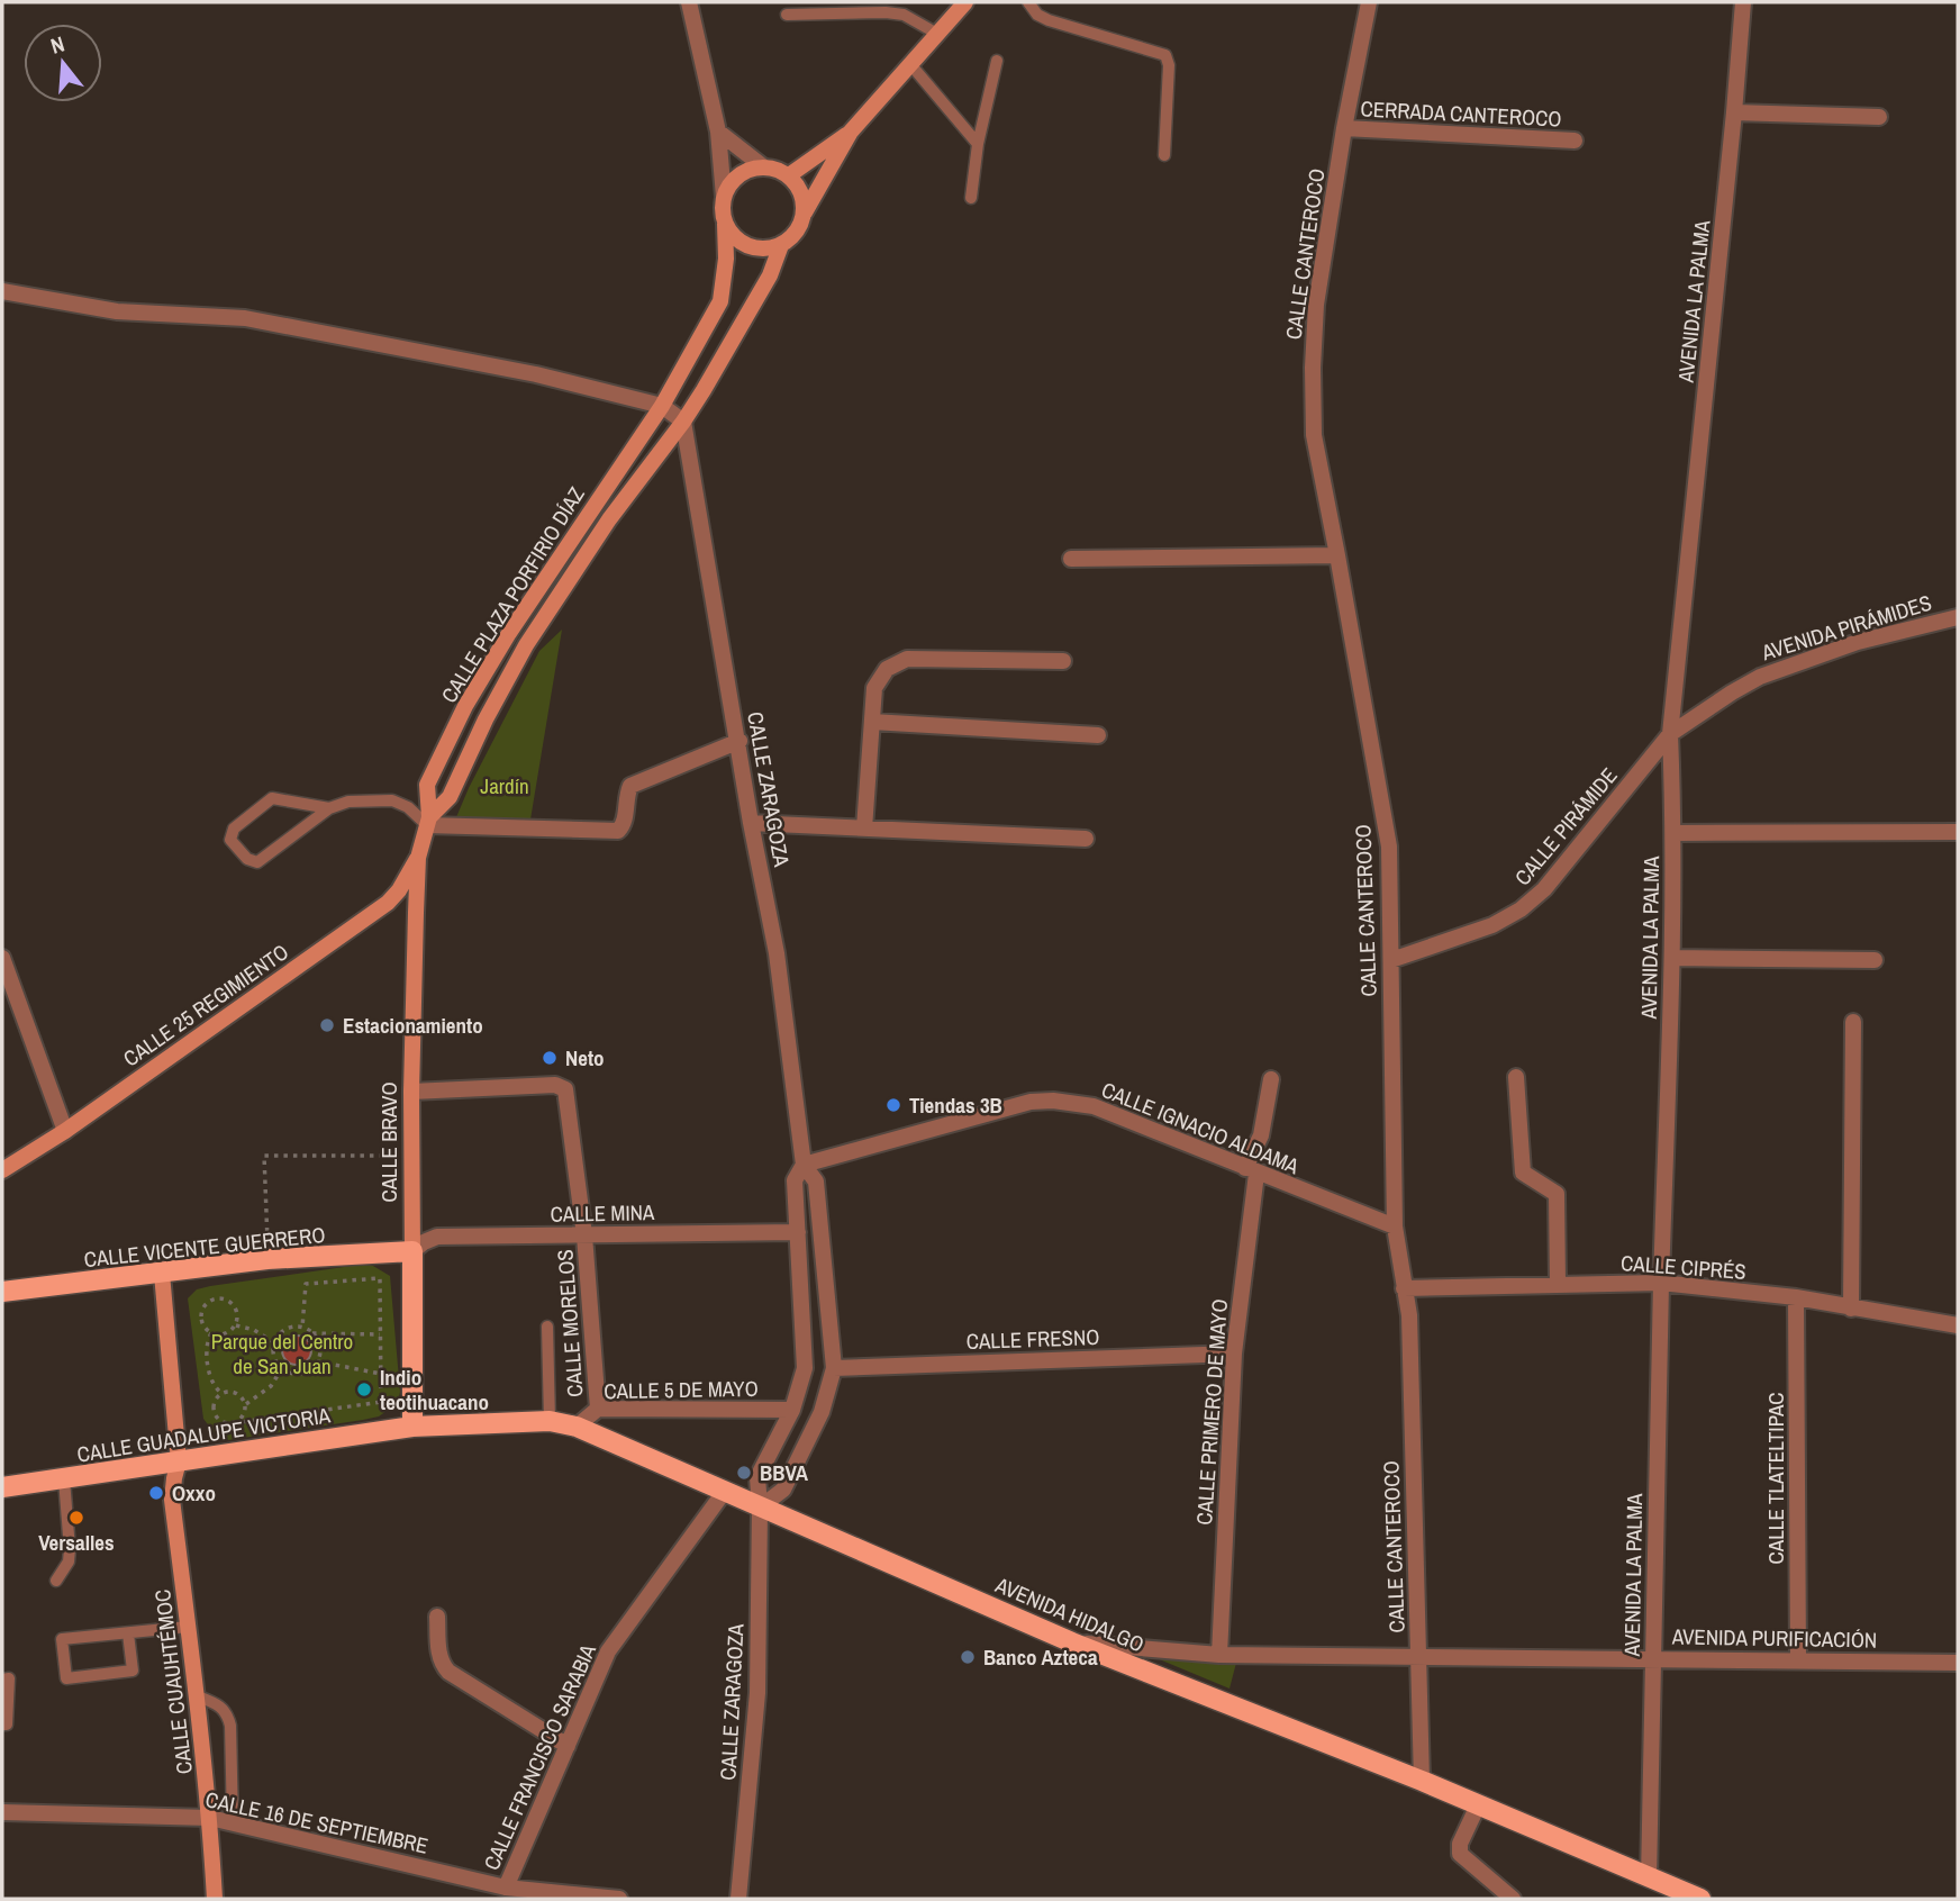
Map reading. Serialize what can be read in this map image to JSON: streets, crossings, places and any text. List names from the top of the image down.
{
  "streets": {
    "main road": [
      "CALLE PLAZA PORFIRIO DÍAZ",
      "CALLE 25 REGIMIENTO",
      "CALLE BRAVO",
      "CALLE VICENTE GUERRERO",
      "CALLE GUADALUPE VICTORIA",
      "AVENIDA HIDALGO",
      "CALLE CUAUHTÉMOC"
    ],
    "street": [
      "CERRADA CANTEROCO",
      "CALLE CANTEROCO",
      "AVENIDA LA PALMA",
      "AVENIDA PIRÁMIDES",
      "CALLE ZARAGOZA",
      "CALLE PIRÁMIDE",
      "CALLE IGNACIO ALDAMA",
      "CALLE MINA",
      "CALLE CIPRÉS",
      "CALLE MORELOS",
      "CALLE FRESNO",
      "CALLE 5 DE MAYO",
      "CALLE PRIMERO DE MAYO",
      "CALLE TLATELTIPAC",
      "AVENIDA PURIFICACIÓN",
      "CALLE FRANCISCO SARABIA",
      "CALLE 16 DE SEPTIEMBRE"
    ]
  },
  "crossings": [
    ["CERRADA CANTEROCO", "CALLE CANTEROCO"],
    ["CALLE CANTEROCO", "CALLE PIRÁMIDE"],
    ["CALLE CANTEROCO", "CALLE IGNACIO ALDAMA"],
    ["CALLE CANTEROCO", "CALLE CIPRÉS"],
    ["CALLE CANTEROCO", "AVENIDA HIDALGO"],
    ["CALLE CANTEROCO", "AVENIDA PURIFICACIÓN"],
    ["AVENIDA LA PALMA", "AVENIDA PIRÁMIDES"],
    ["AVENIDA LA PALMA", "CALLE PIRÁMIDE"],
    ["AVENIDA LA PALMA", "CALLE CIPRÉS"],
    ["AVENIDA LA PALMA", "AVENIDA HIDALGO"],
    ["AVENIDA LA PALMA", "AVENIDA PURIFICACIÓN"],
    ["CALLE PLAZA PORFIRIO DÍAZ", "CALLE ZARAGOZA"],
    ["CALLE PLAZA PORFIRIO DÍAZ", "CALLE 25 REGIMIENTO"],
    ["CALLE PLAZA PORFIRIO DÍAZ", "CALLE BRAVO"],
    ["AVENIDA PIRÁMIDES", "CALLE PIRÁMIDE"],
    ["CALLE ZARAGOZA", "CALLE IGNACIO ALDAMA"],
    ["CALLE ZARAGOZA", "CALLE MINA"],
    ["CALLE ZARAGOZA", "CALLE FRESNO"],
    ["CALLE ZARAGOZA", "CALLE 5 DE MAYO"],
    ["CALLE ZARAGOZA", "AVENIDA HIDALGO"],
    ["CALLE 25 REGIMIENTO", "CALLE BRAVO"],
    ["CALLE IGNACIO ALDAMA", "CALLE PRIMERO DE MAYO"],
    ["CALLE BRAVO", "CALLE MINA"],
    ["CALLE BRAVO", "CALLE VICENTE GUERRERO"],
    ["CALLE BRAVO", "CALLE MORELOS"],
    ["CALLE BRAVO", "CALLE GUADALUPE VICTORIA"],
    ["CALLE BRAVO", "AVENIDA HIDALGO"],
    ["CALLE MINA", "CALLE VICENTE GUERRERO"],
    ["CALLE MINA", "CALLE MORELOS"],
    ["CALLE VICENTE GUERRERO", "CALLE CUAUHTÉMOC"],
    ["CALLE CIPRÉS", "CALLE TLATELTIPAC"],
    ["CALLE MORELOS", "CALLE 5 DE MAYO"],
    ["CALLE FRESNO", "CALLE PRIMERO DE MAYO"],
    ["CALLE 5 DE MAYO", "AVENIDA HIDALGO"],
    ["CALLE PRIMERO DE MAYO", "AVENIDA PURIFICACIÓN"],
    ["CALLE GUADALUPE VICTORIA", "AVENIDA HIDALGO"],
    ["CALLE GUADALUPE VICTORIA", "CALLE CUAUHTÉMOC"],
    ["CALLE TLATELTIPAC", "AVENIDA PURIFICACIÓN"],
    ["AVENIDA HIDALGO", "AVENIDA PURIFICACIÓN"],
    ["AVENIDA HIDALGO", "CALLE FRANCISCO SARABIA"],
    ["CALLE CUAUHTÉMOC", "CALLE 16 DE SEPTIEMBRE"],
    ["CALLE FRANCISCO SARABIA", "CALLE 16 DE SEPTIEMBRE"]
  ],
  "parks": ["Jardín", "Parque del Centro de San Juan"],
  "places": [
    "Estacionamiento",
    "Neto",
    "Tiendas 3B",
    "Indio teotihuacano",
    "BBVA",
    "Oxxo",
    "Versalles",
    "Banco Azteca"
  ],
  "north": "top"
}
